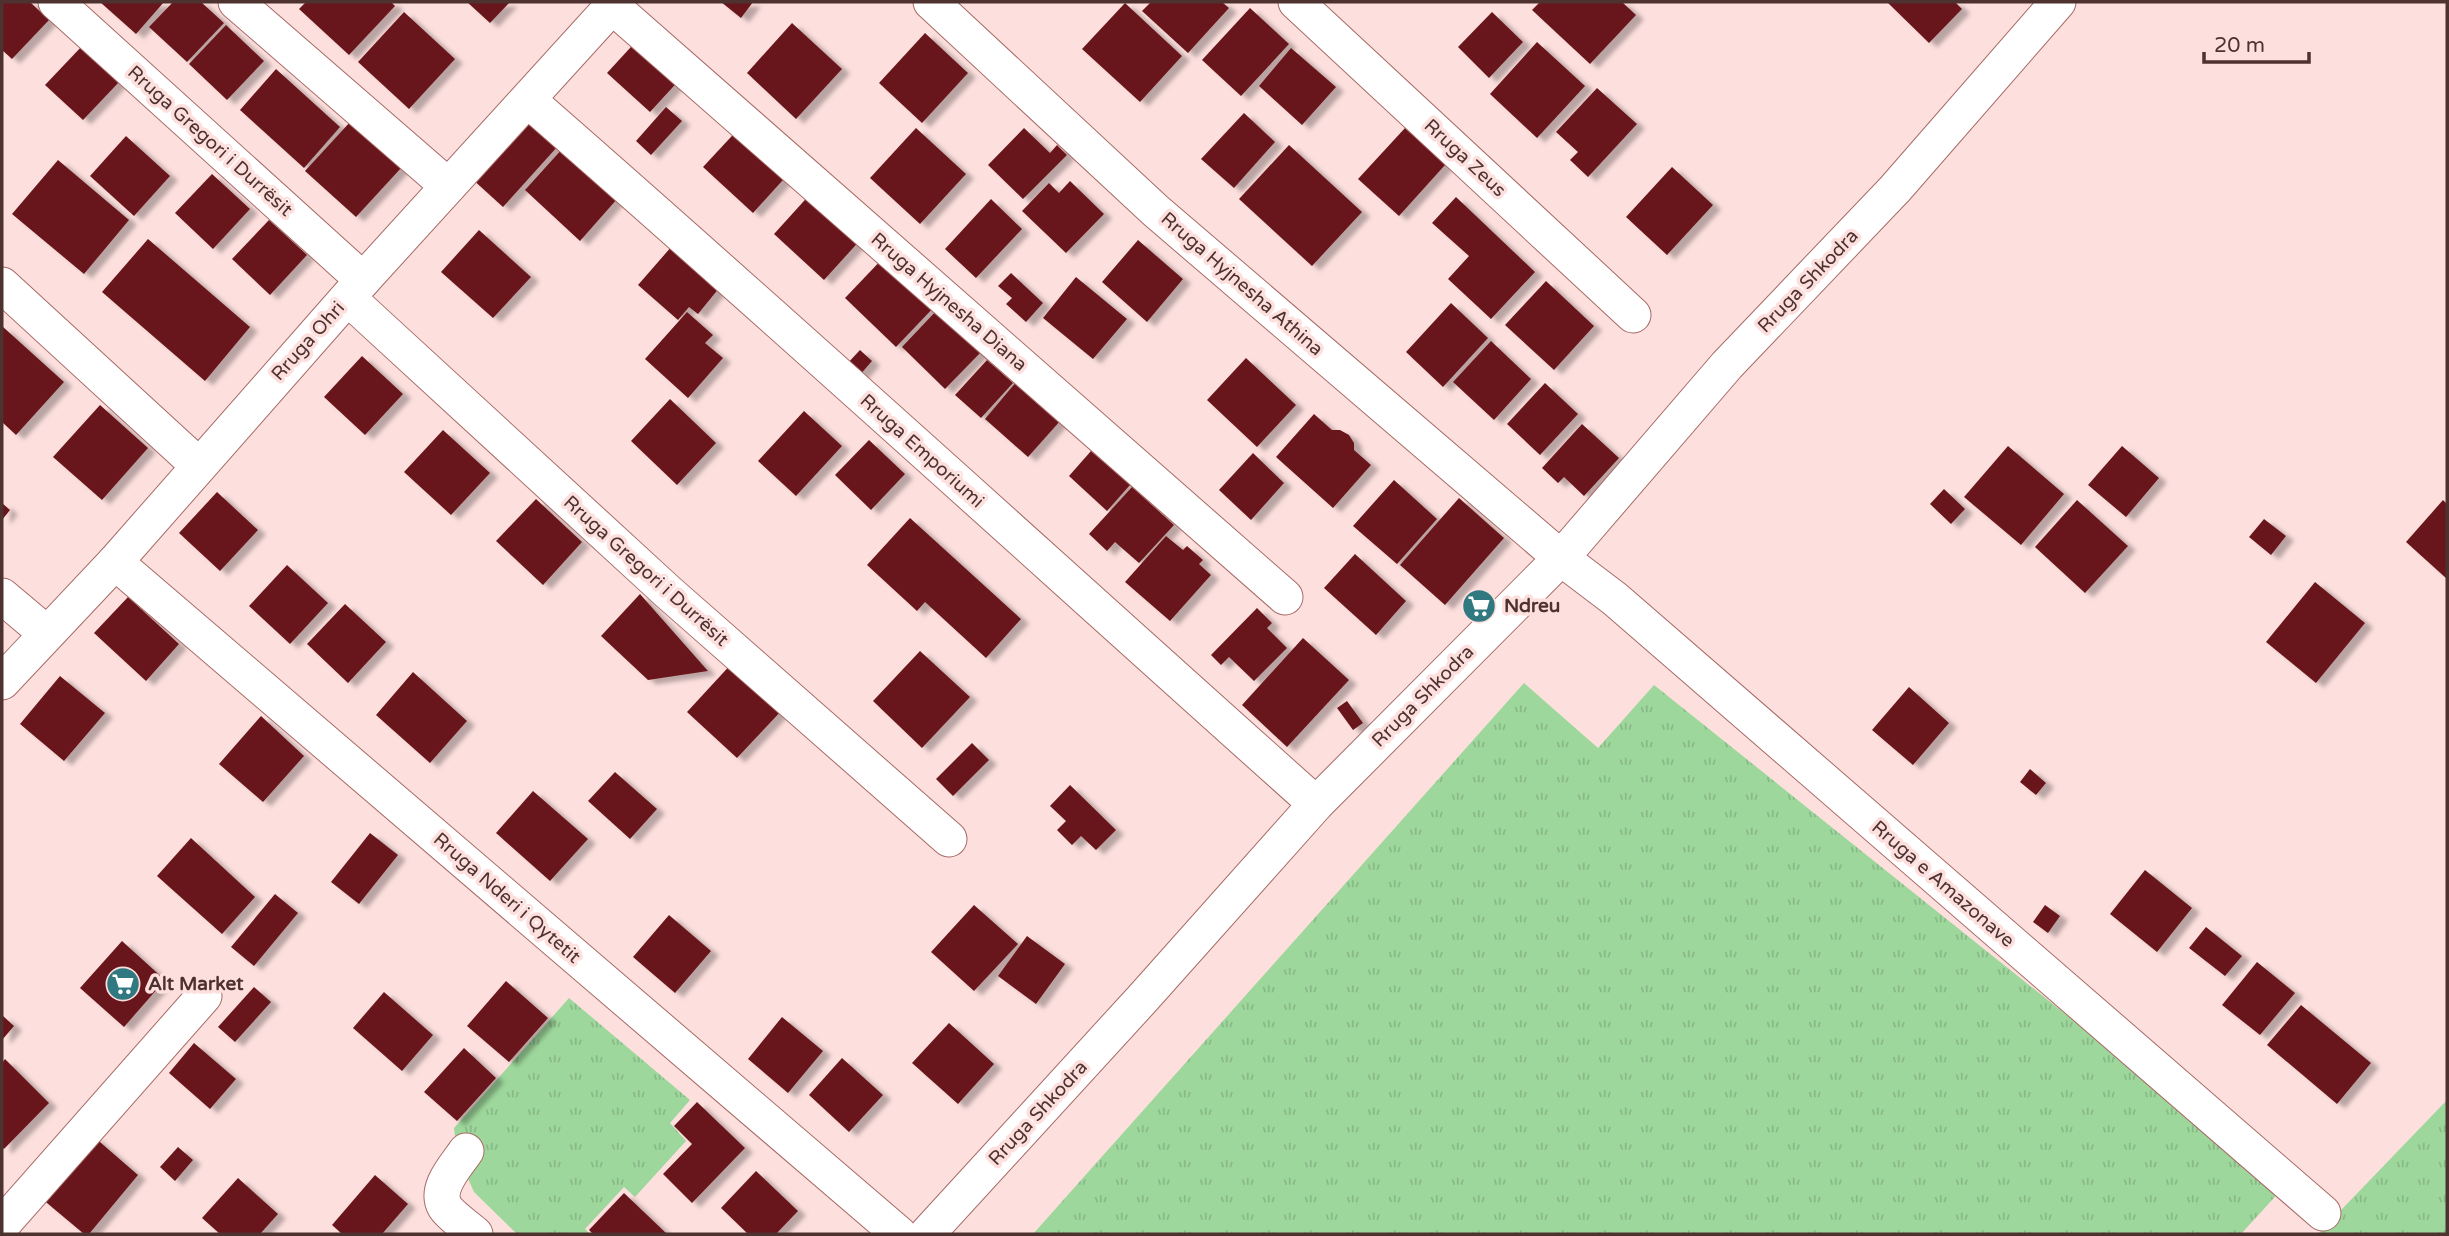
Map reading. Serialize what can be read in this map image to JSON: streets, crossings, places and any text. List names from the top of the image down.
{
  "streets": {
    "street": [
      "Rruga Gregori i Durrësit",
      "Rruga Zeus",
      "Rruga Shkodra",
      "Rruga Hyjnesha Athina",
      "Rruga Hyjnesha Diana",
      "Rruga Ohri",
      "Rruga Emporiumi",
      "Rruga e Amazonave",
      "Rruga Nderi i Qytetit"
    ]
  },
  "crossings": [
    ["Rruga Gregori i Durrësit", "Rruga Ohri"],
    ["Rruga Shkodra", "Rruga Hyjnesha Athina"],
    ["Rruga Shkodra", "Rruga Emporiumi"],
    ["Rruga Shkodra", "Rruga e Amazonave"],
    ["Rruga Hyjnesha Athina", "Rruga e Amazonave"],
    ["Rruga Hyjnesha Diana", "Rruga Ohri"],
    ["Rruga Ohri", "Rruga Emporiumi"],
    ["Rruga Ohri", "Rruga Nderi i Qytetit"]
  ],
  "places": {
    "supermarket": ["Ndreu", "Alt Market"]
  },
  "scale_bar": "20 m"
}
